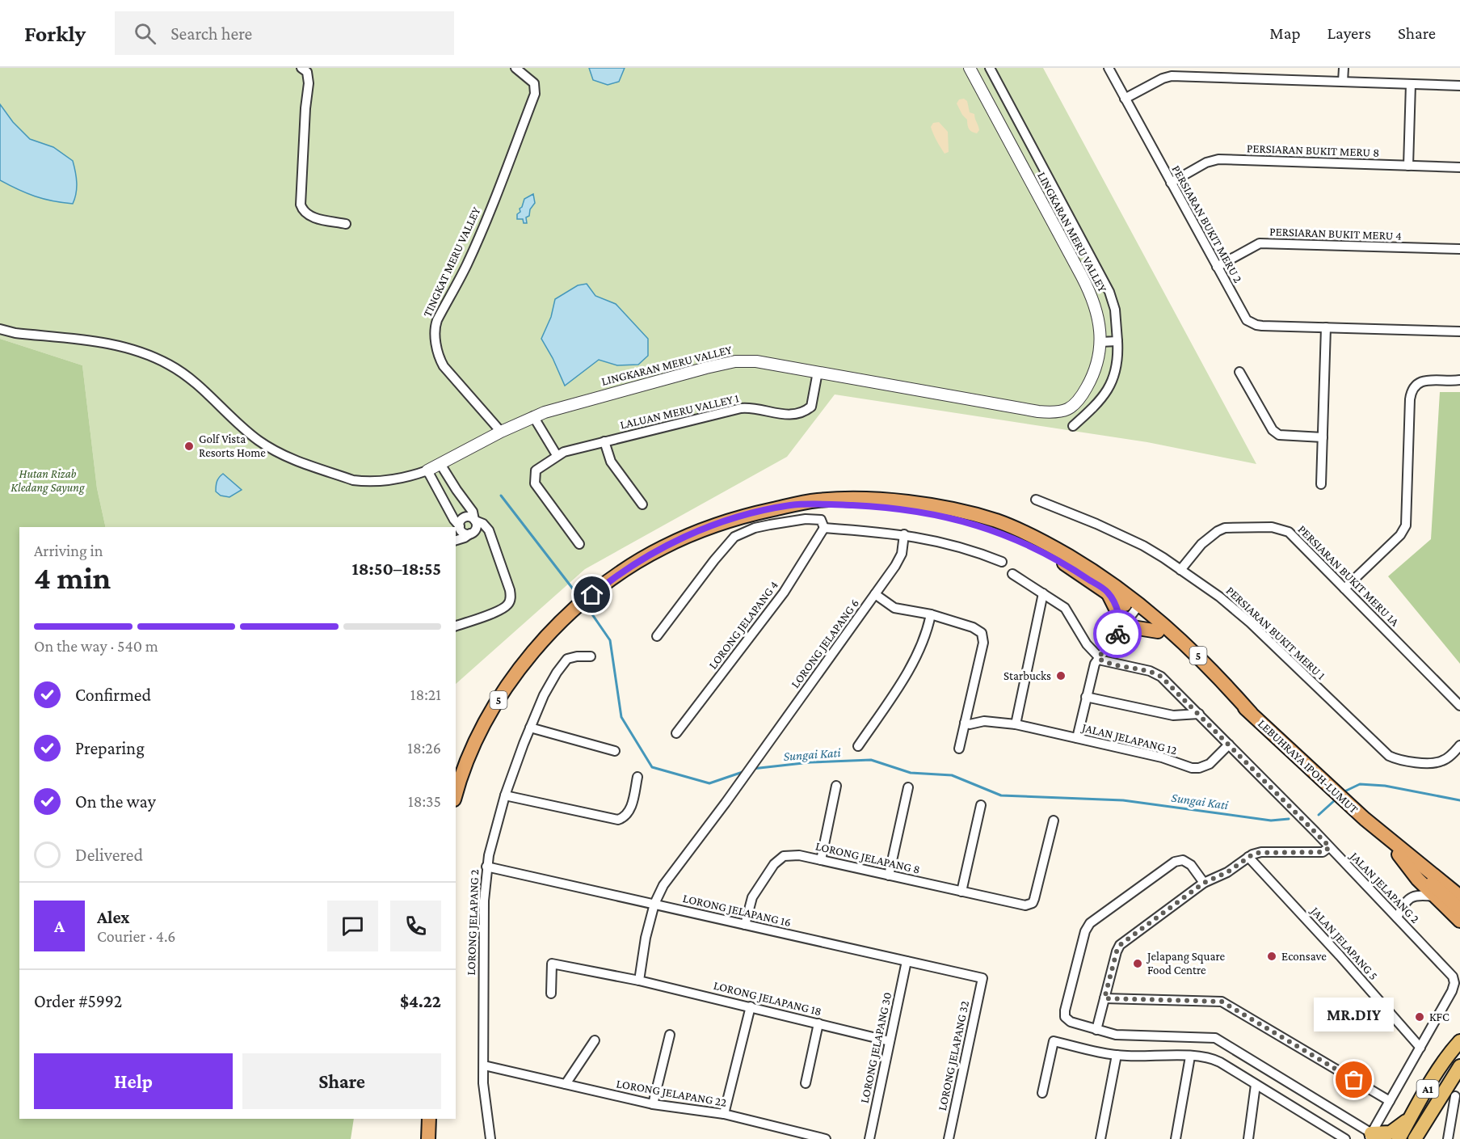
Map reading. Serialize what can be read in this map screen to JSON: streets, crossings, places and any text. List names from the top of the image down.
{
  "streets": {
    "highway": ["5", "LEBUHRAYA IPOH-LUMUT"],
    "main road": ["A1"],
    "street": [
      "PERSIARAN BUKIT MERU 8",
      "PERSIARAN BUKIT MERU 2",
      "LINGKARAN MERU VALLEY",
      "PERSIARAN BUKIT MERU 4",
      "TINGKAT MERU VALLEY",
      "LALUAN MERU VALLEY 1",
      "PERSIARAN BUKIT MERU 1A",
      "LORONG JELAPANG 4",
      "PERSIARAN BUKIT MERU 1",
      "LORONG JELAPANG 6",
      "JALAN JELAPANG 12",
      "LORONG JELAPANG 8",
      "JALAN JELAPANG 2",
      "LORONG JELAPANG 16",
      "LORONG JELAPANG 2",
      "JALAN JELAPANG 5",
      "LORONG JELAPANG 18",
      "LORONG JELAPANG 30",
      "LORONG JELAPANG 32",
      "LORONG JELAPANG 22"
    ]
  },
  "crossings": [
    ["PERSIARAN BUKIT MERU 8", "PERSIARAN BUKIT MERU 2"],
    ["PERSIARAN BUKIT MERU 2", "PERSIARAN BUKIT MERU 4"],
    ["LINGKARAN MERU VALLEY", "TINGKAT MERU VALLEY"],
    ["LINGKARAN MERU VALLEY", "LALUAN MERU VALLEY 1"],
    ["PERSIARAN BUKIT MERU 1A", "PERSIARAN BUKIT MERU 1"],
    ["LORONG JELAPANG 6", "LORONG JELAPANG 16"],
    ["JALAN JELAPANG 12", "JALAN JELAPANG 2"],
    ["LORONG JELAPANG 8", "LORONG JELAPANG 16"],
    ["JALAN JELAPANG 2", "JALAN JELAPANG 5"],
    ["LORONG JELAPANG 16", "LORONG JELAPANG 2"],
    ["LORONG JELAPANG 16", "LORONG JELAPANG 30"],
    ["LORONG JELAPANG 16", "LORONG JELAPANG 32"],
    ["LORONG JELAPANG 2", "LORONG JELAPANG 22"],
    ["LORONG JELAPANG 18", "LORONG JELAPANG 30"]
  ],
  "water": ["Sungai Kati"],
  "parks": ["Hutan Rizab Kledang Sayung"],
  "places": [
    "Golf Vista Resorts Home",
    "Starbucks",
    "Econsave",
    "Jelapang Square Food Centre",
    "KFC",
    "MR.DIY"
  ],
  "page": {
    "header": "Forkly",
    "search": "Search here",
    "nav": ["Map", "Layers", "Share"],
    "heading": ["4 min", "Arriving in", "18:50–18:55"],
    "panel": [
      "Alex",
      "Courier · 4.6",
      "Order #5992",
      "$4.22"
    ],
    "bar": "On the way · 540 m",
    "list": [
      ["Confirmed", "18:21"],
      ["Preparing", "18:26"],
      ["On the way", "18:35"],
      "Delivered"
    ],
    "round": "A",
    "bubble": "MR.DIY",
    "buttons": ["Help", "Share"]
  }
}
